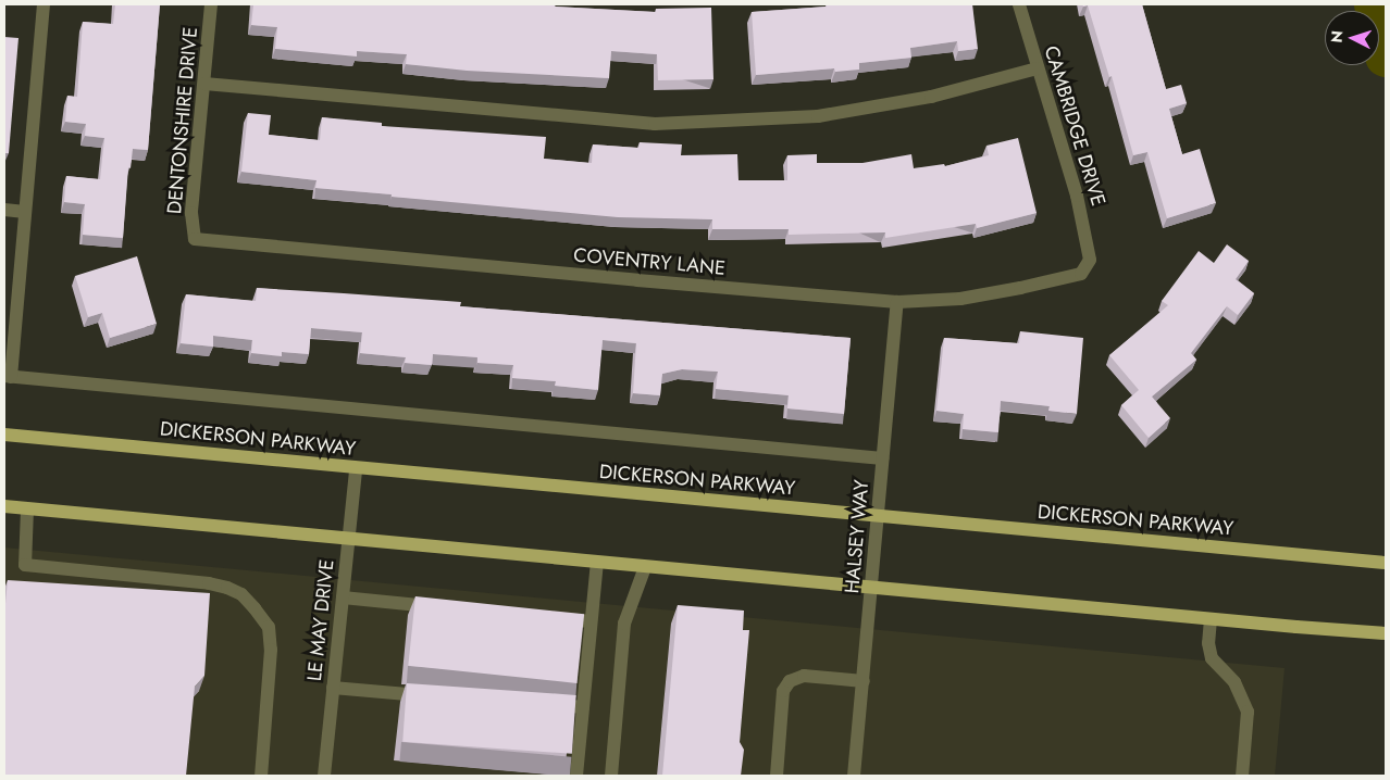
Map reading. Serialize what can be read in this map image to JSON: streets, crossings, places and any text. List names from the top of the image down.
{
  "streets": {
    "main road": ["DICKERSON PARKWAY"],
    "street": [
      "DENTONSHIRE DRIVE",
      "CAMBRIDGE DRIVE",
      "COVENTRY LANE",
      "HALSEY WAY",
      "LE MAY DRIVE"
    ]
  },
  "crossings": [
    ["DENTONSHIRE DRIVE", "COVENTRY LANE"],
    ["CAMBRIDGE DRIVE", "COVENTRY LANE"],
    ["COVENTRY LANE", "HALSEY WAY"],
    ["DICKERSON PARKWAY", "HALSEY WAY"],
    ["DICKERSON PARKWAY", "LE MAY DRIVE"]
  ],
  "north": "left"
}
